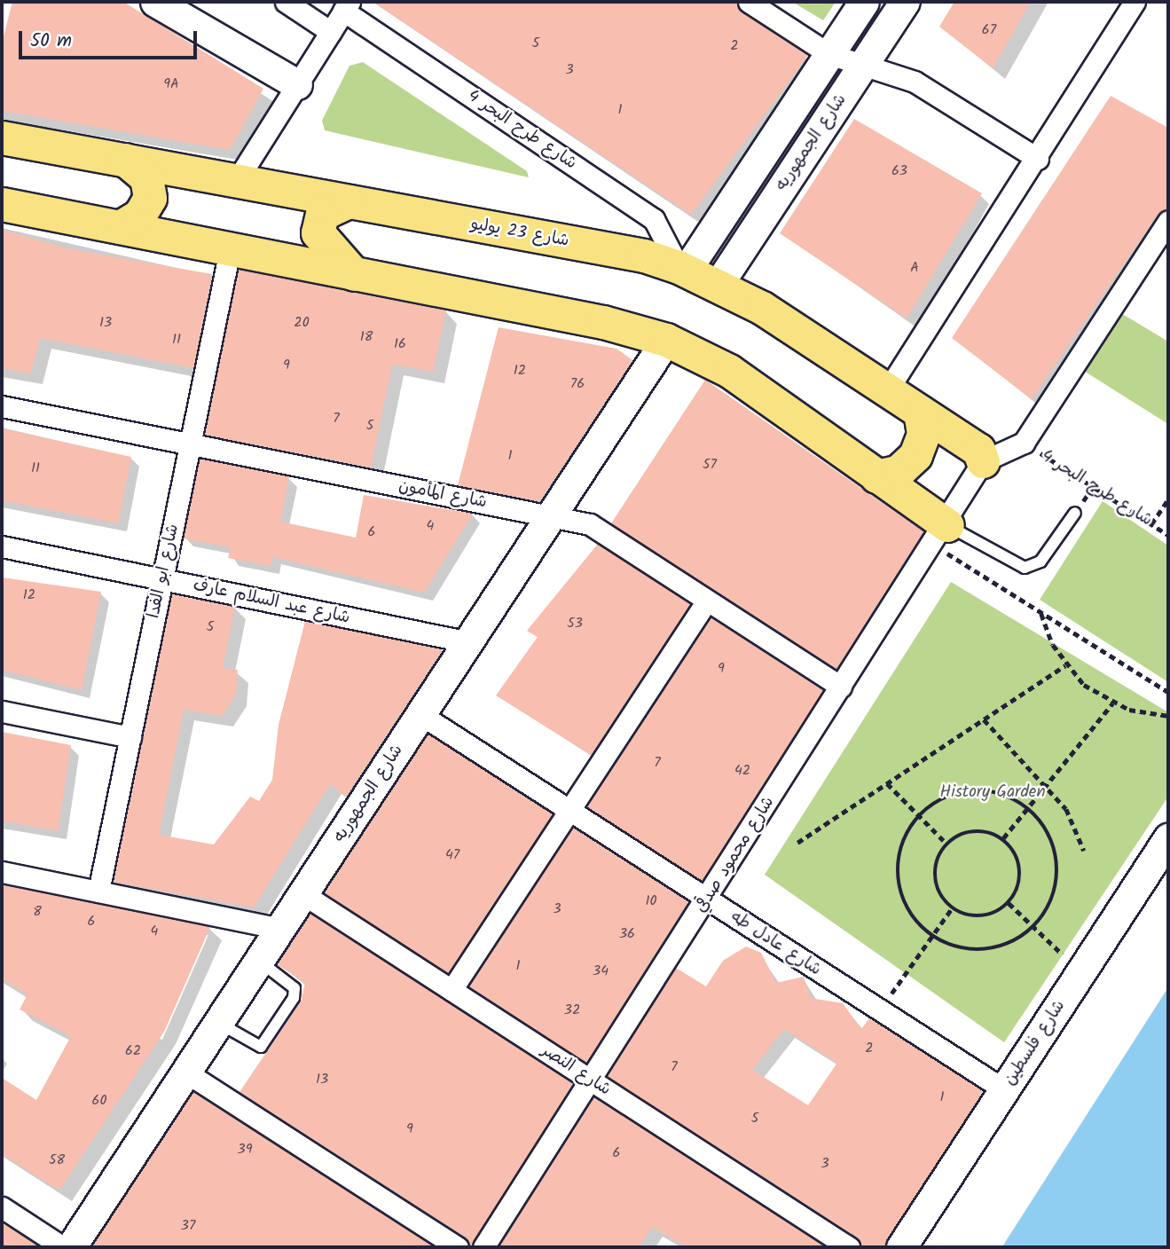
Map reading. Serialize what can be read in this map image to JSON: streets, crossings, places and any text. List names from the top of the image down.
{
  "streets": {
    "main road": ["شارع الجمهوريه", "شارع 23 يوليو", "شارع فلسطين"],
    "street": [
      "شارع طرح البحر 4",
      "شارع المأمون",
      "شارع ابو الفدا",
      "شارع عبد السلام عارف",
      "شارع محمود صدقي",
      "شارع عادل طه",
      "شارع النصر"
    ]
  },
  "crossings": [
    ["شارع طرح البحر 4", "شارع الجمهوريه"],
    ["شارع طرح البحر 4", "شارع 23 يوليو"],
    ["شارع الجمهوريه", "شارع 23 يوليو"],
    ["شارع الجمهوريه", "شارع المأمون"],
    ["شارع الجمهوريه", "شارع عبد السلام عارف"],
    ["شارع الجمهوريه", "شارع عادل طه"],
    ["شارع الجمهوريه", "شارع النصر"],
    ["شارع 23 يوليو", "شارع محمود صدقي"],
    ["شارع المأمون", "شارع ابو الفدا"],
    ["شارع المأمون", "شارع محمود صدقي"],
    ["شارع ابو الفدا", "شارع عبد السلام عارف"],
    ["شارع محمود صدقي", "شارع عادل طه"],
    ["شارع محمود صدقي", "شارع النصر"],
    ["شارع عادل طه", "شارع فلسطين"]
  ],
  "parks": ["History Garden"],
  "house_numbers": [
    "67",
    "5",
    "2",
    "3",
    "9A",
    "1",
    "63",
    "A",
    "13",
    "20",
    "18",
    "11",
    "16",
    "9",
    "12",
    "76",
    "7",
    "5",
    "1",
    "57",
    "11",
    "4",
    "6",
    "12",
    "53",
    "5",
    "9",
    "7",
    "42",
    "47",
    "10",
    "3",
    "8",
    "6",
    "4",
    "36",
    "1",
    "34",
    "32",
    "2",
    "62",
    "7",
    "13",
    "1",
    "60",
    "5",
    "9",
    "39",
    "6",
    "58",
    "3",
    "37"
  ],
  "scale_bar": "50 m"
}
